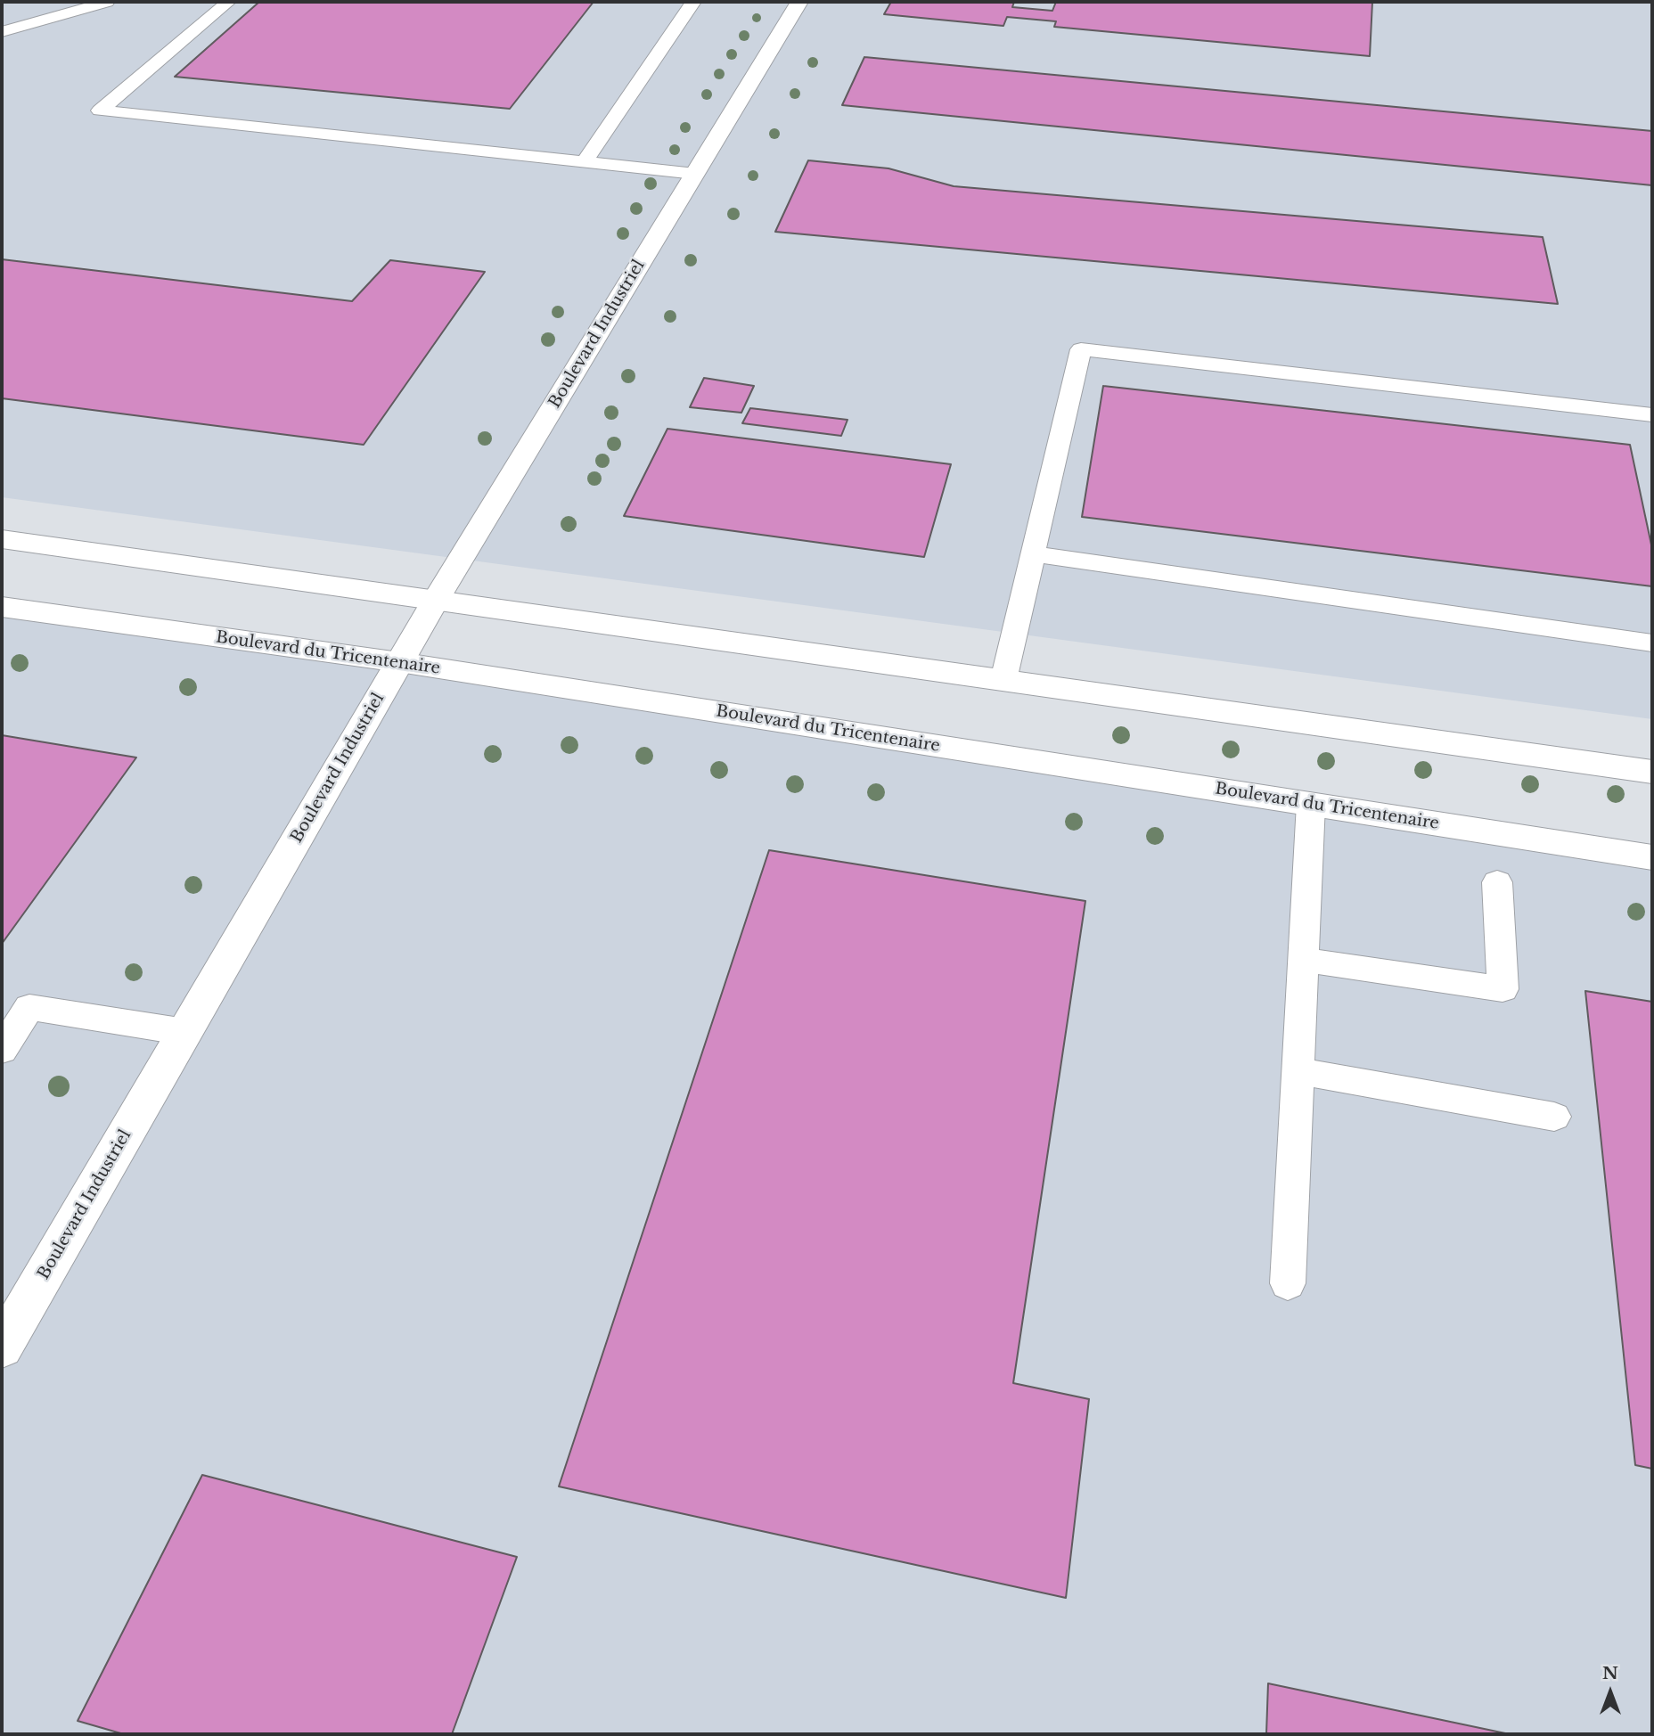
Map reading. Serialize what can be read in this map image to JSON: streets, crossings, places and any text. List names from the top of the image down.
{
  "streets": {
    "street": ["Boulevard Industriel", "Boulevard du Tricentenaire"]
  },
  "crossings": [
    ["Boulevard Industriel", "Boulevard du Tricentenaire"]
  ],
  "north": "top"
}
